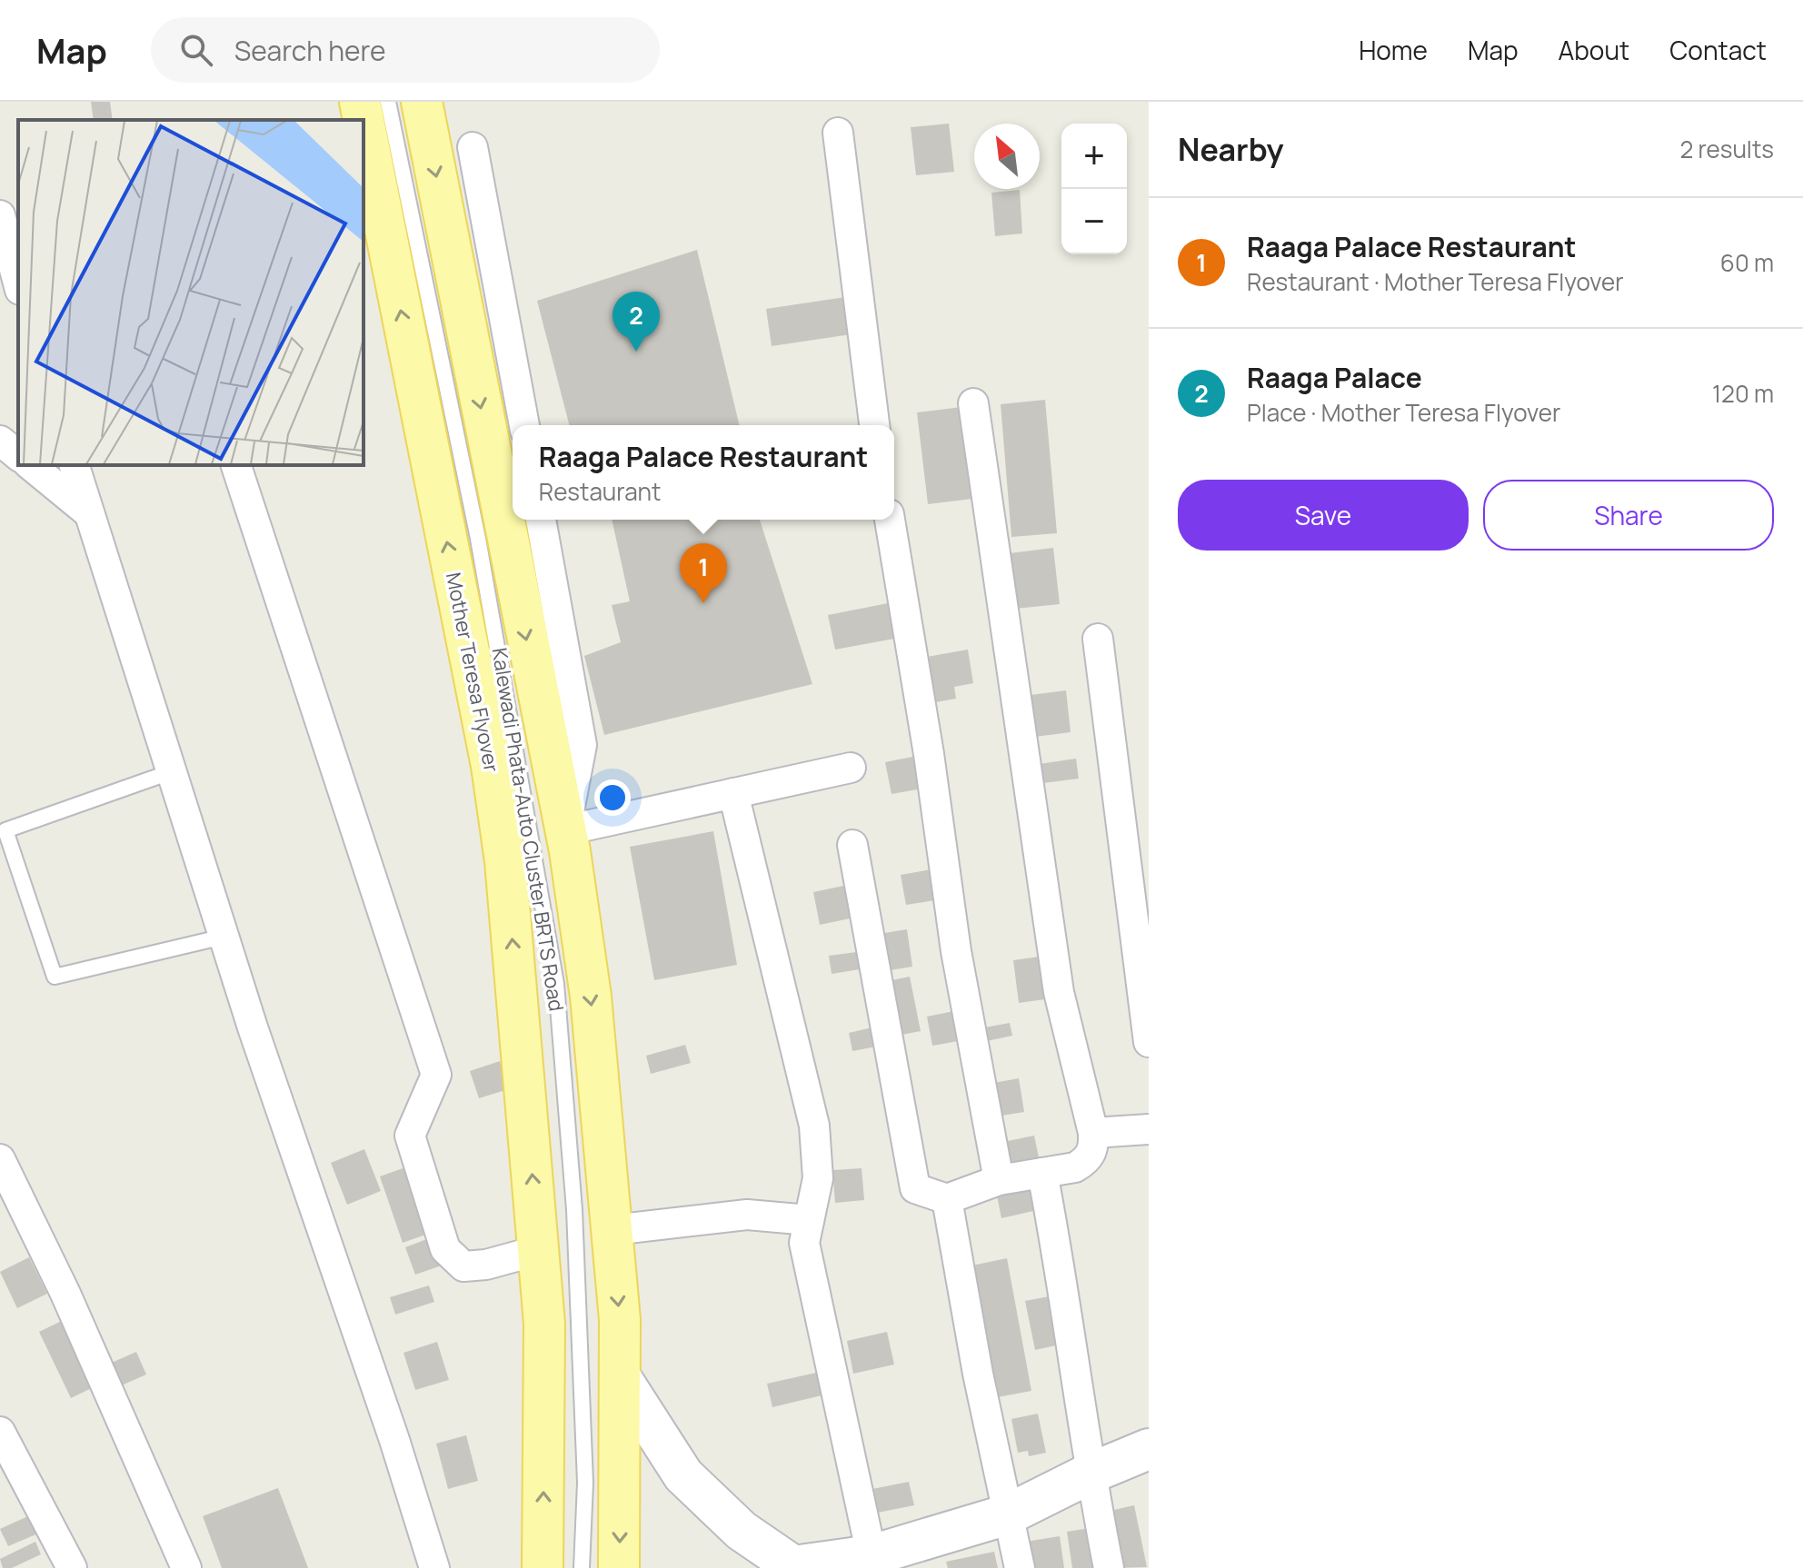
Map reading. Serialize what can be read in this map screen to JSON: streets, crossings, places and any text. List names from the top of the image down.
{
  "streets": {
    "main road": ["Mother Teresa Flyover"],
    "lane": ["Kalewadi Phata-Auto Cluster BRTS Road"]
  },
  "crossings": [
    ["Mother Teresa Flyover", "Kalewadi Phata-Auto Cluster BRTS Road"]
  ],
  "north": "top left",
  "page": {
    "header": "Map",
    "search": "Search here",
    "nav": [
      "Home",
      "Map",
      "About",
      "Contact"
    ],
    "heading": ["Nearby", "2 results"],
    "map_buttons": ["+", "−"],
    "list": [
      {
        "mark": "1",
        "name": "Raaga Palace Restaurant",
        "note": "Restaurant · Mother Teresa Flyover",
        "value": "60 m"
      },
      {
        "mark": "2",
        "name": "Raaga Palace",
        "note": "Place · Mother Teresa Flyover",
        "value": "120 m"
      }
    ],
    "pins": ["2", "1"],
    "popup": ["Raaga Palace Restaurant", "Restaurant"],
    "buttons": ["Save", "Share"]
  }
}
